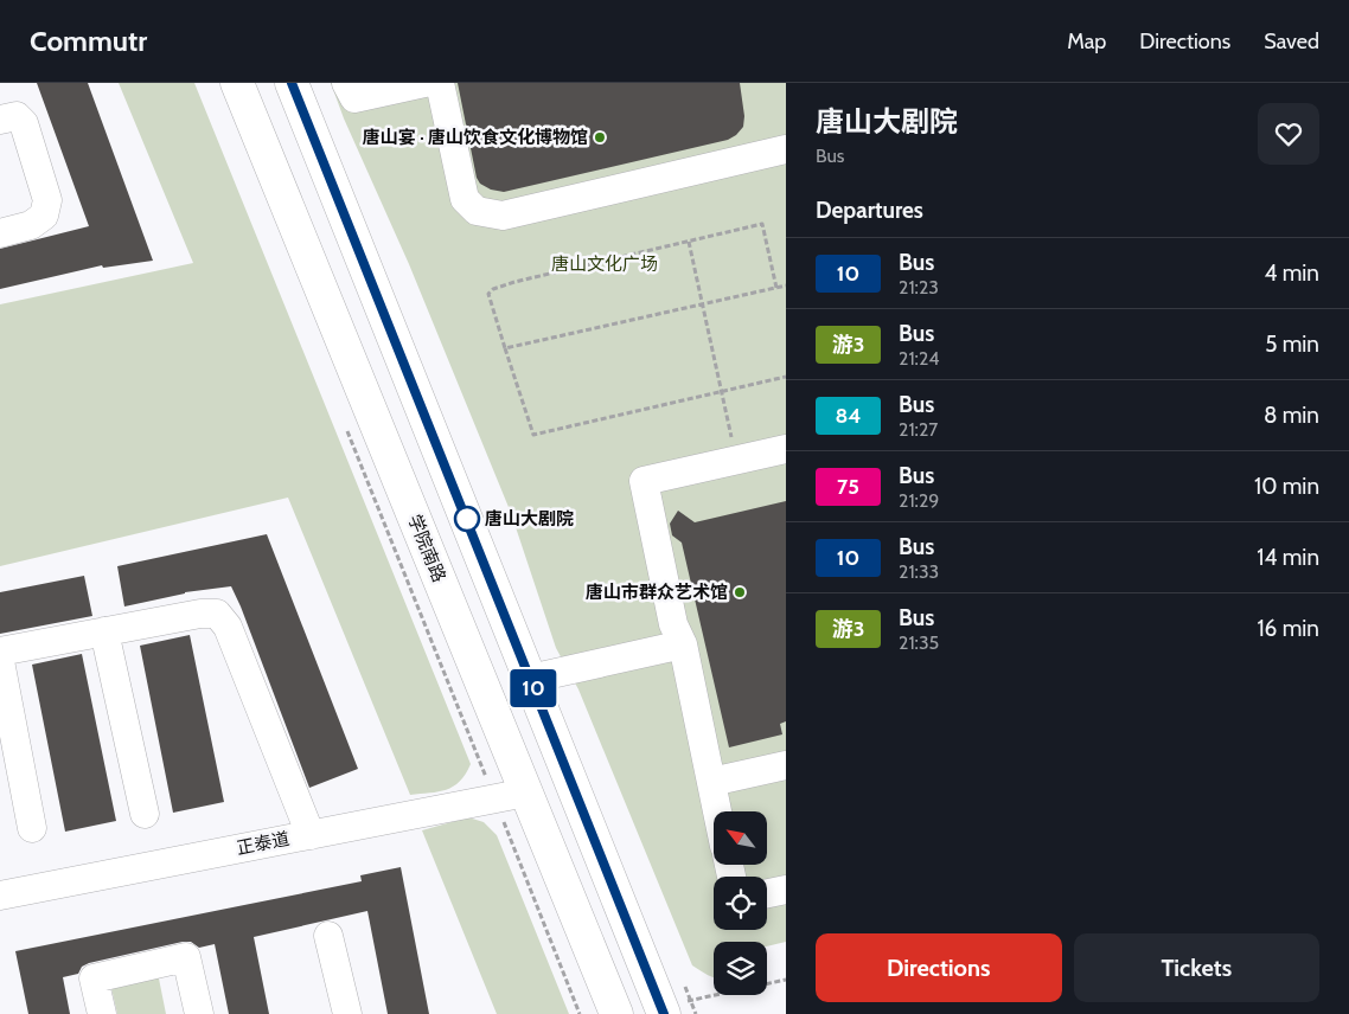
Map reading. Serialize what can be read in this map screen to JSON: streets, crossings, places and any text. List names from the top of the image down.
{
  "streets": {
    "main road": ["学院南路"],
    "street": ["正泰道"]
  },
  "crossings": [
    ["学院南路", "正泰道"]
  ],
  "parks": ["唐山文化广场"],
  "places": ["唐山宴 · 唐山饮食文化博物馆", "唐山大剧院", "唐山市群众艺术馆"],
  "lines": ["bus line 10"],
  "north": "top left",
  "page": {
    "header": "Commutr",
    "nav": ["Map", "Directions", "Saved"],
    "on_map": "10",
    "heading": [
      ["唐山大剧院", "Bus"],
      "Departures"
    ],
    "list": [
      {
        "mark": "10",
        "name": "Bus",
        "note": "21:23",
        "value": "4 min"
      },
      {
        "mark": "游3",
        "name": "Bus",
        "note": "21:24",
        "value": "5 min"
      },
      {
        "mark": "84",
        "name": "Bus",
        "note": "21:27",
        "value": "8 min"
      },
      {
        "mark": "75",
        "name": "Bus",
        "note": "21:29",
        "value": "10 min"
      },
      {
        "mark": "10",
        "name": "Bus",
        "note": "21:33",
        "value": "14 min"
      },
      {
        "mark": "游3",
        "name": "Bus",
        "note": "21:35",
        "value": "16 min"
      }
    ],
    "buttons": ["Directions", "Tickets"]
  }
}
